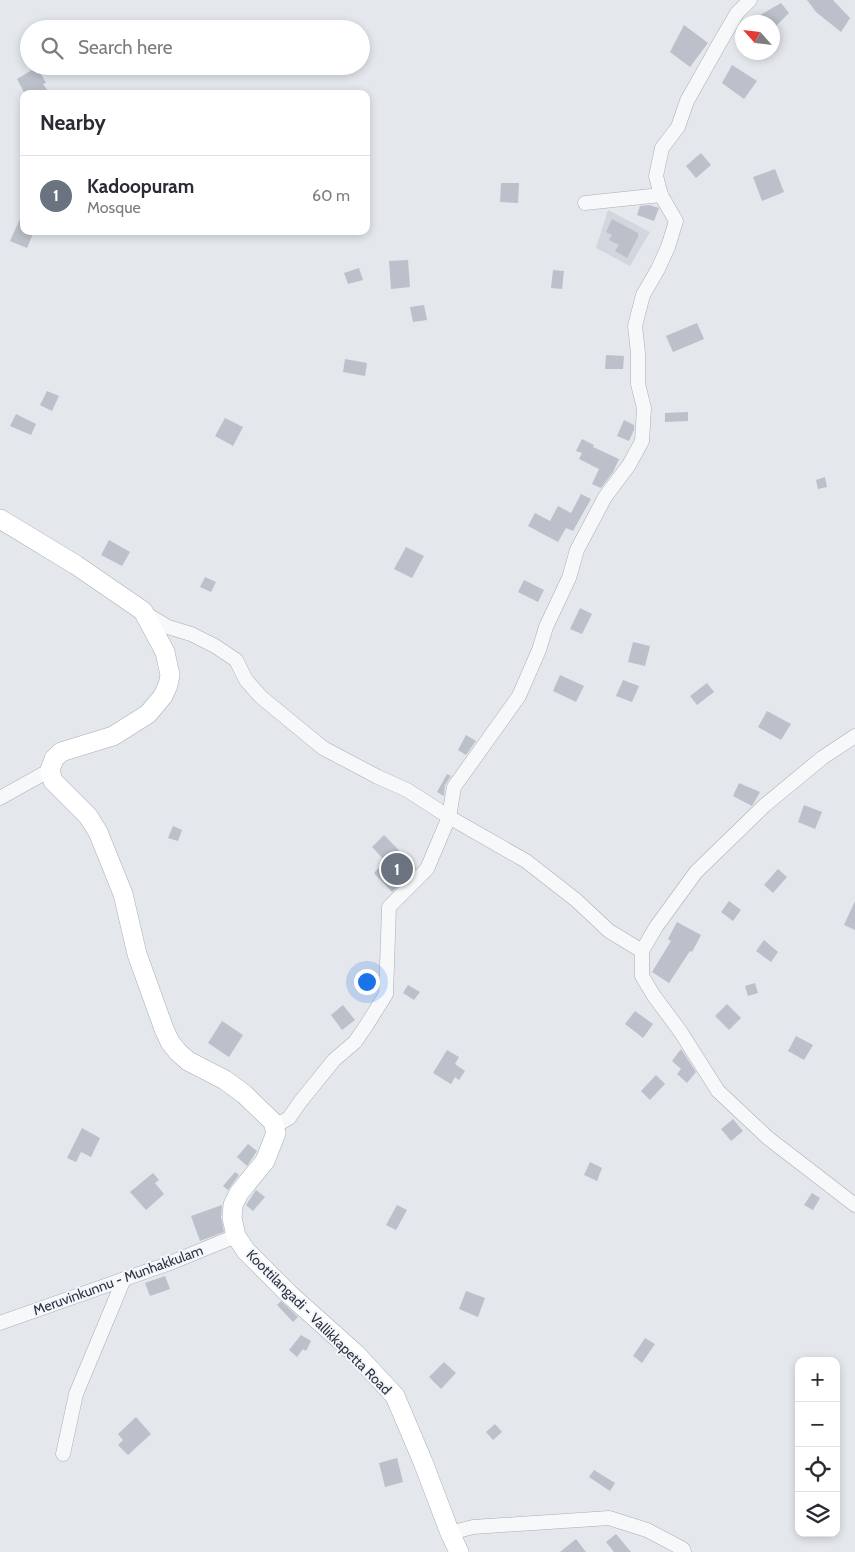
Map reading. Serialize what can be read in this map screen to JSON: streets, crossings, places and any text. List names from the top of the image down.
{
  "streets": {
    "main road": ["Koottilangadi - Vallikkapetta Road"],
    "street": ["Meruvinkunnu - Munhakkulam"]
  },
  "crossings": [
    ["Meruvinkunnu - Munhakkulam", "Koottilangadi - Vallikkapetta Road"]
  ],
  "north": "top left",
  "page": {
    "search": "Search here",
    "heading": "Nearby",
    "list": [
      {
        "mark": "1",
        "name": "Kadoopuram",
        "note": "Mosque",
        "value": "60 m"
      }
    ],
    "pins": "1",
    "map_buttons": ["+", "−"]
  }
}
